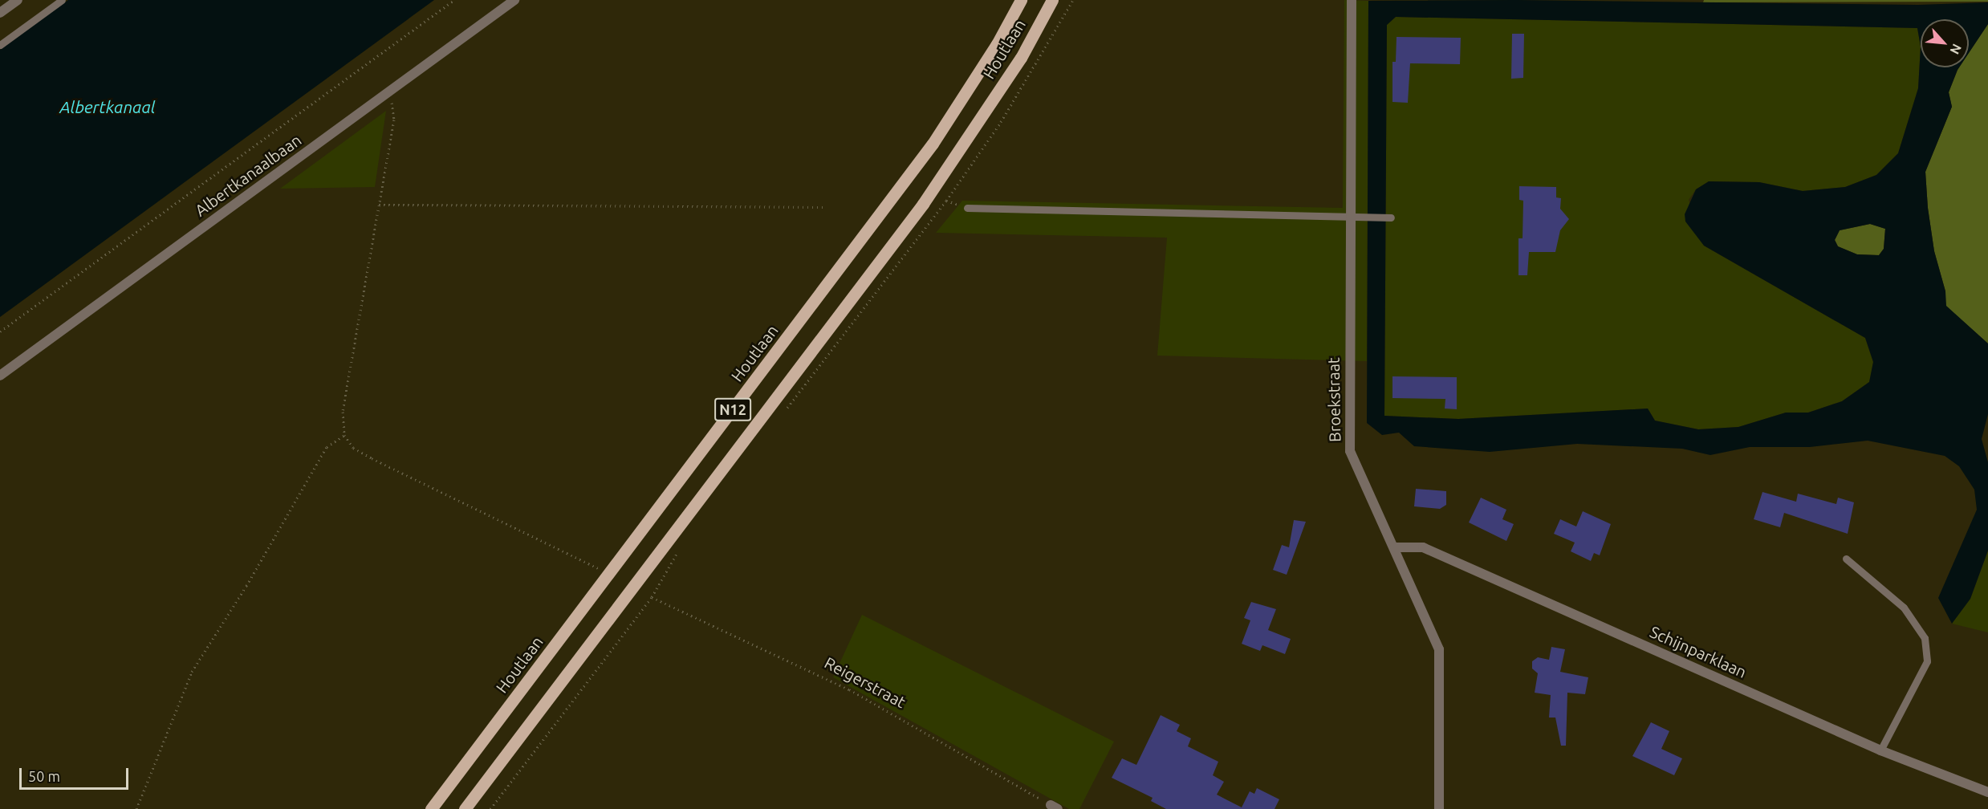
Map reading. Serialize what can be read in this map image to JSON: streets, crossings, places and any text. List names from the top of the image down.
{
  "streets": {
    "main road": ["Houtlaan", "N12"],
    "street": ["Albertkanaalbaan", "Broekstraat", "Schijnparklaan"],
    "path": ["Reigerstraat"]
  },
  "crossings": [
    ["Broekstraat", "Schijnparklaan"]
  ],
  "water": ["Albertkanaal"],
  "scale_bar": "50 m",
  "north": "bottom right"
}
